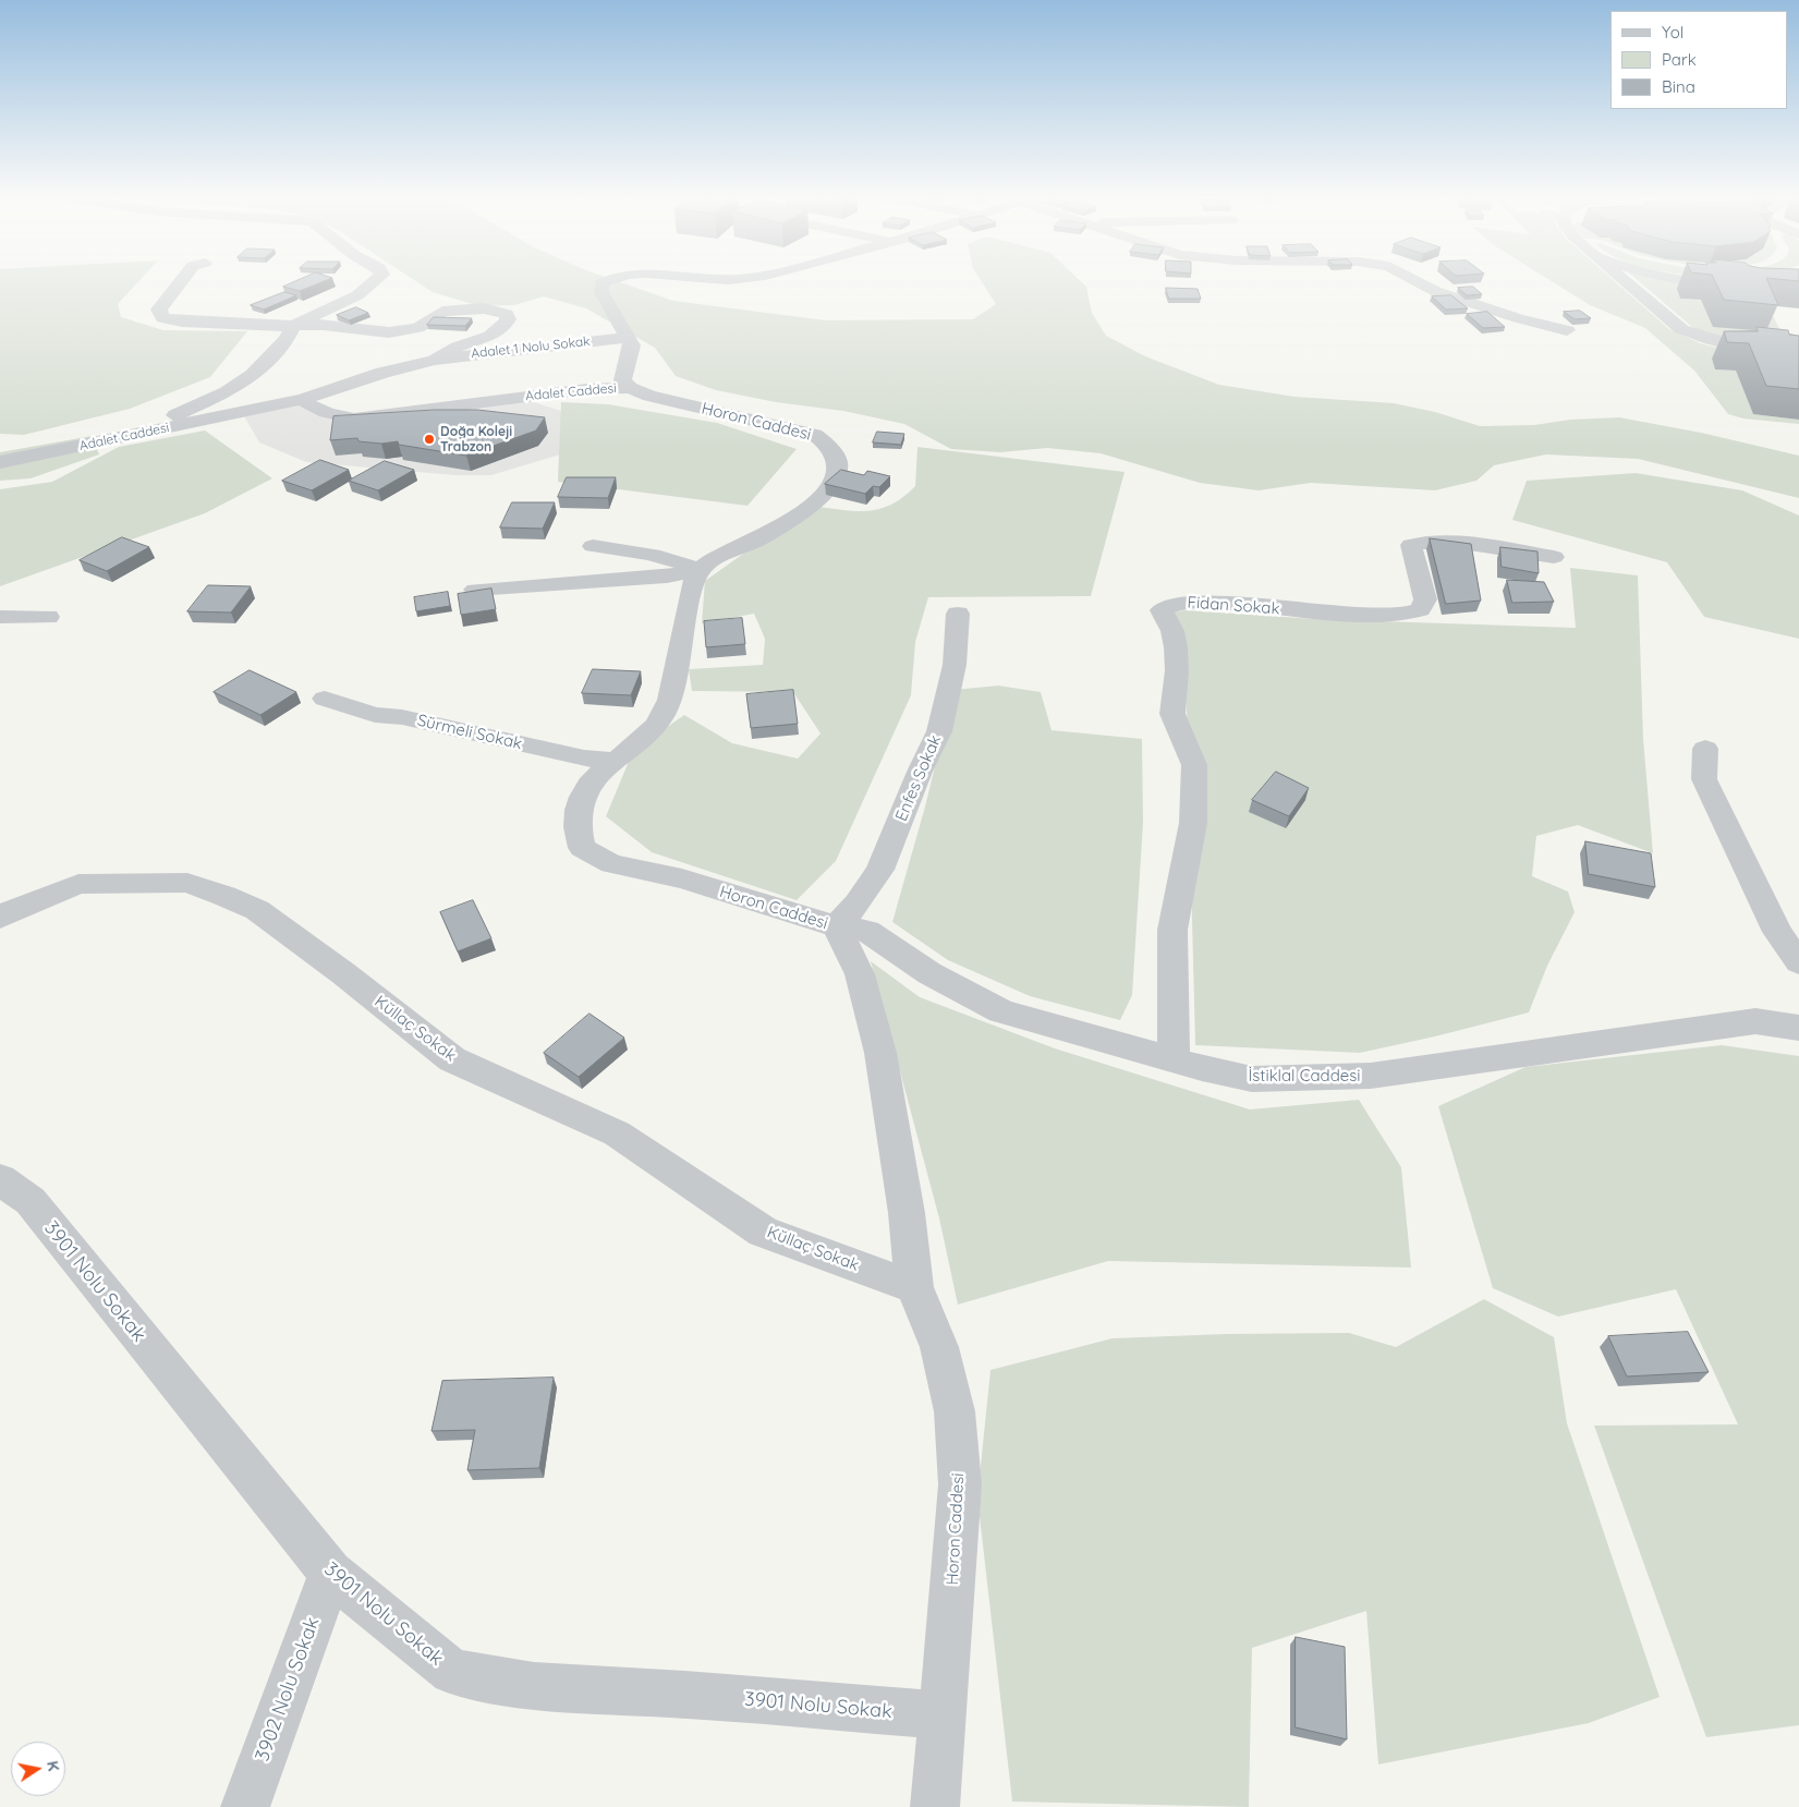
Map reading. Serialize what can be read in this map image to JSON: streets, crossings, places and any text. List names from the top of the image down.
{
  "streets": {
    "street": [
      "Adalet 1 Nolu Sokak",
      "Adalet Caddesi",
      "Horon Caddesi",
      "Fidan Sokak",
      "Sürmeli Sokak",
      "Enfes Sokak",
      "Küllaç Sokak",
      "İstiklal Caddesi",
      "3901 Nolu Sokak",
      "3902 Nolu Sokak"
    ]
  },
  "crossings": [
    ["Adalet 1 Nolu Sokak", "Adalet Caddesi"],
    ["Adalet Caddesi", "Horon Caddesi"],
    ["Horon Caddesi", "Sürmeli Sokak"],
    ["Horon Caddesi", "Enfes Sokak"],
    ["Horon Caddesi", "Küllaç Sokak"],
    ["Horon Caddesi", "İstiklal Caddesi"],
    ["Horon Caddesi", "3901 Nolu Sokak"],
    ["Fidan Sokak", "İstiklal Caddesi"],
    ["Enfes Sokak", "İstiklal Caddesi"],
    ["3901 Nolu Sokak", "3902 Nolu Sokak"]
  ],
  "places": ["Doğa Koleji Trabzon"],
  "legend": ["Yol", "Park", "Bina"],
  "north": "right"
}
